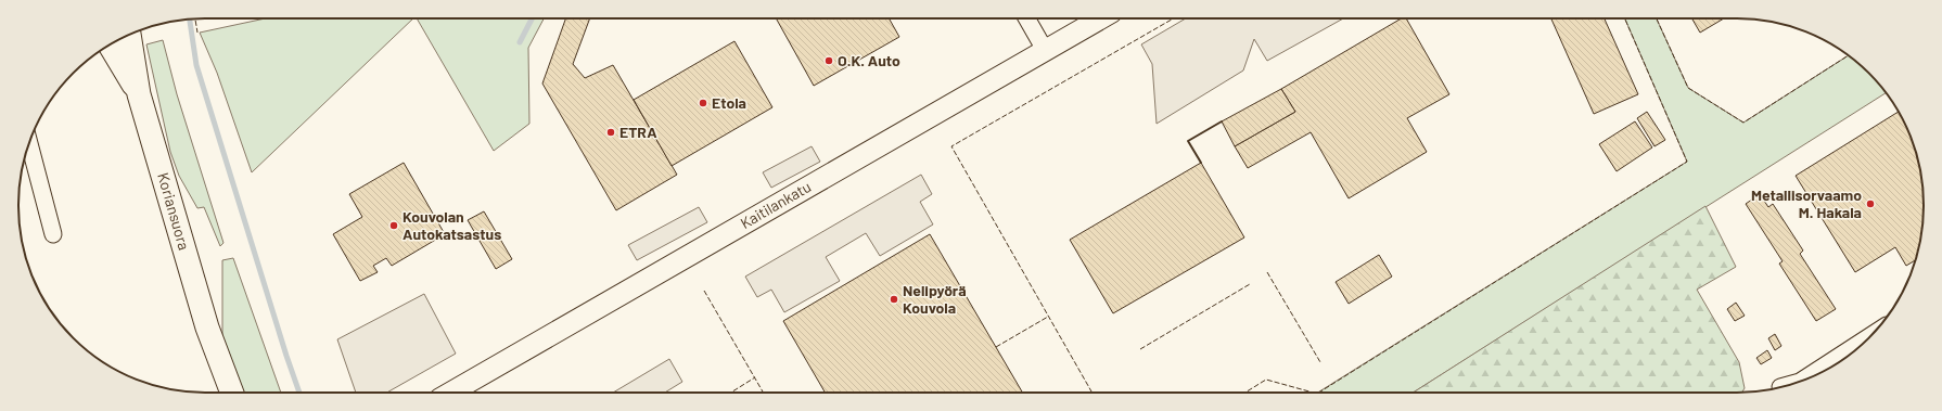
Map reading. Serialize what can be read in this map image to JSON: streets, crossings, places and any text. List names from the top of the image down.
{
  "streets": {
    "main road": ["Koriansuora"],
    "street": ["Kaitilankatu"]
  },
  "places": [
    "O.K. Auto",
    "Etola",
    "ETRA",
    "Metallisorvaamo M. Hakala",
    "Kouvolan Autokatsastus",
    "Nelipyörä Kouvola"
  ]
}
